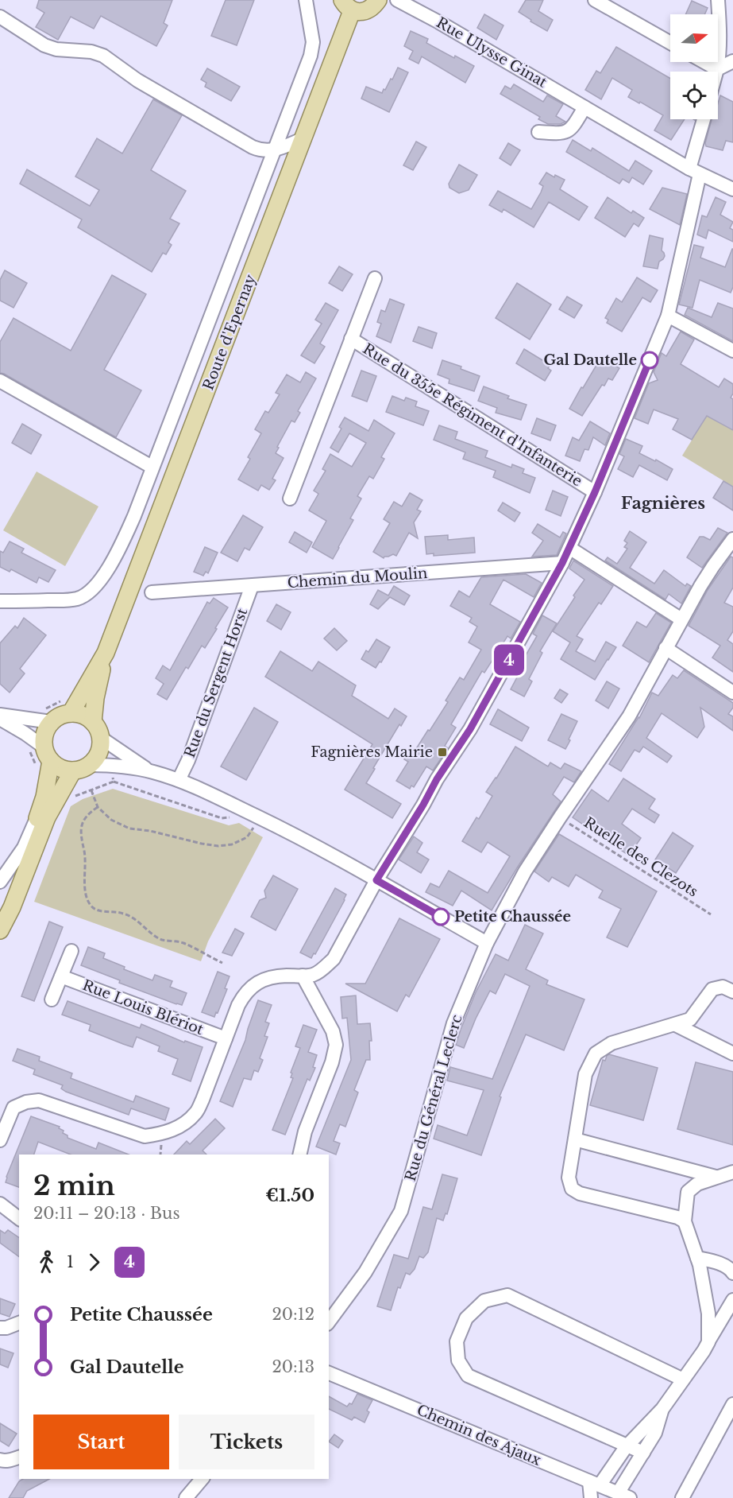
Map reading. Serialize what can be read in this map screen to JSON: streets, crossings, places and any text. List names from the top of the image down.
{
  "streets": {
    "main road": ["Route d'Epernay"],
    "street": [
      "Rue Ulysse Ginat",
      "Rue du 355e Régiment d'Infanterie",
      "Chemin du Moulin",
      "Rue du Sergent Horst",
      "Rue Louis Blériot",
      "Rue du Général Leclerc",
      "Chemin des Ajaux"
    ],
    "path": ["Ruelle des Clezots"]
  },
  "crossings": [
    ["Chemin du Moulin", "Rue du Sergent Horst"],
    ["Ruelle des Clezots", "Rue du Général Leclerc"]
  ],
  "districts": ["Fagnières"],
  "places": {
    "other": ["Gal Dautelle", "Petite Chaussée"],
    "transit": ["Fagnières Mairie"]
  },
  "lines": ["bus line 4"],
  "north": "right",
  "page": {
    "on_map": "4",
    "heading": ["2 min", "20:11 – 20:13 · Bus", "€1.50"],
    "legs": ["1", "4"],
    "list": [
      {
        "name": "Petite Chaussée",
        "value": "20:12"
      },
      {
        "name": "Gal Dautelle",
        "value": "20:13"
      }
    ],
    "buttons": ["Start", "Tickets"]
  }
}
